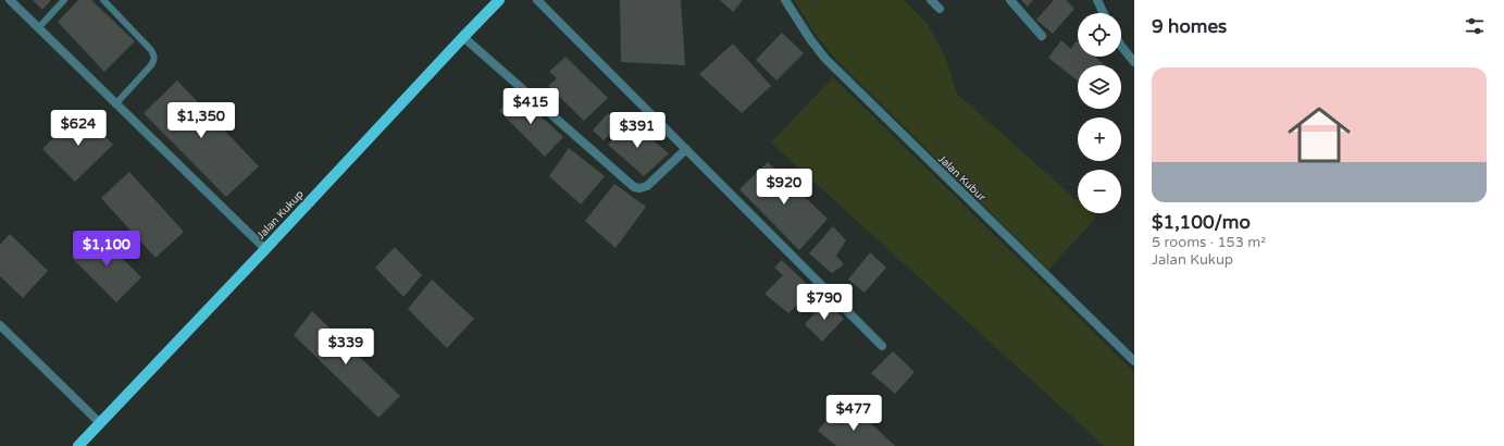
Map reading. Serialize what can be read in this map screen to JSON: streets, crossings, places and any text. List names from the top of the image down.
{
  "streets": {
    "main road": ["Jalan Kukup"],
    "street": ["Jalan Kubur"]
  },
  "page": {
    "heading": "9 homes",
    "map_buttons": ["+", "−"],
    "list": [
      {
        "name": "$1,100/mo",
        "note": "5 rooms · 153 m² · Jalan Kukup"
      }
    ],
    "price": [
      "$415",
      "$1,350",
      "$624",
      "$391",
      "$920",
      "$1,100",
      "$790",
      "$339",
      "$477"
    ]
  }
}
